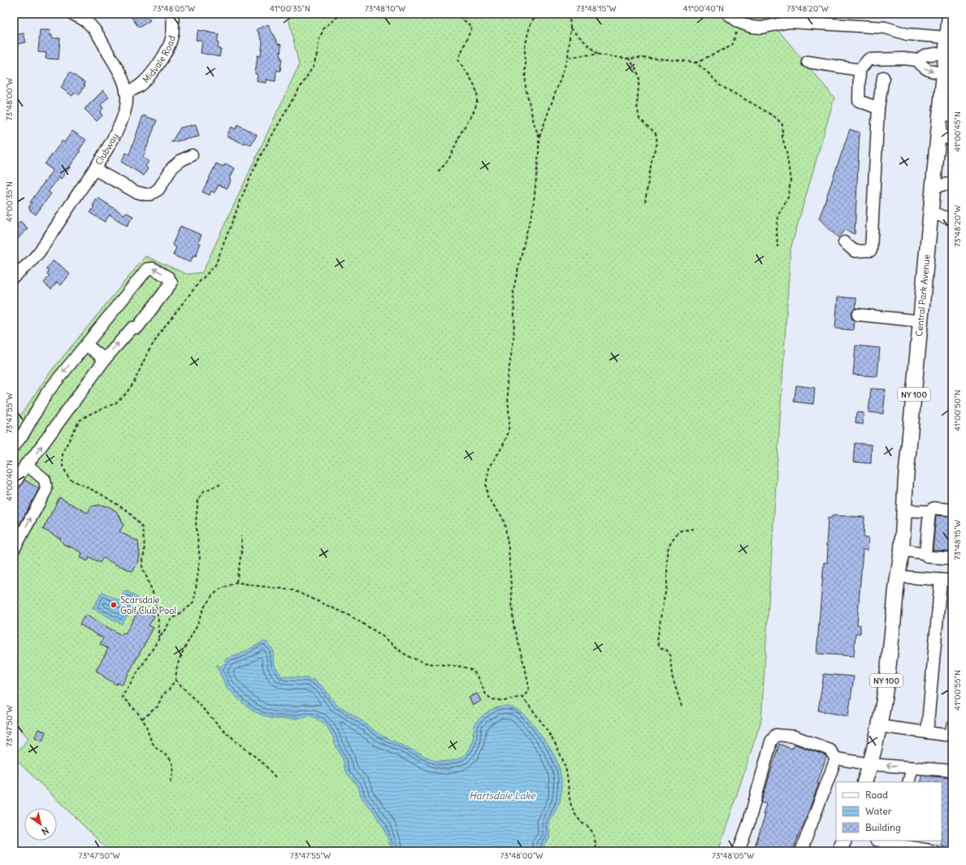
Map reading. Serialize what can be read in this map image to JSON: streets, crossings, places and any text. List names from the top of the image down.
{
  "streets": {
    "main road": ["Central Park Avenue", "NY 100"],
    "street": ["Midvale Road", "Clubway"]
  },
  "crossings": [
    ["Midvale Road", "Clubway"],
    ["Central Park Avenue", "NY 100"]
  ],
  "water": ["Hartsdale Lake"],
  "places": ["Scarsdale Golf Club Pool"],
  "legend": ["Road", "Water", "Building"],
  "north": "bottom right",
  "coordinates": [
    "73°48'05\"W",
    "41°00'35\"N",
    "73°48'10\"W",
    "73°48'15\"W",
    "41°00'40\"N",
    "73°48'20\"W",
    "73°48'00\"W",
    "41°00'45\"N",
    "41°00'50\"N",
    "73°47'55\"W",
    "41°00'55\"N",
    "73°47'50\"W"
  ]
}
